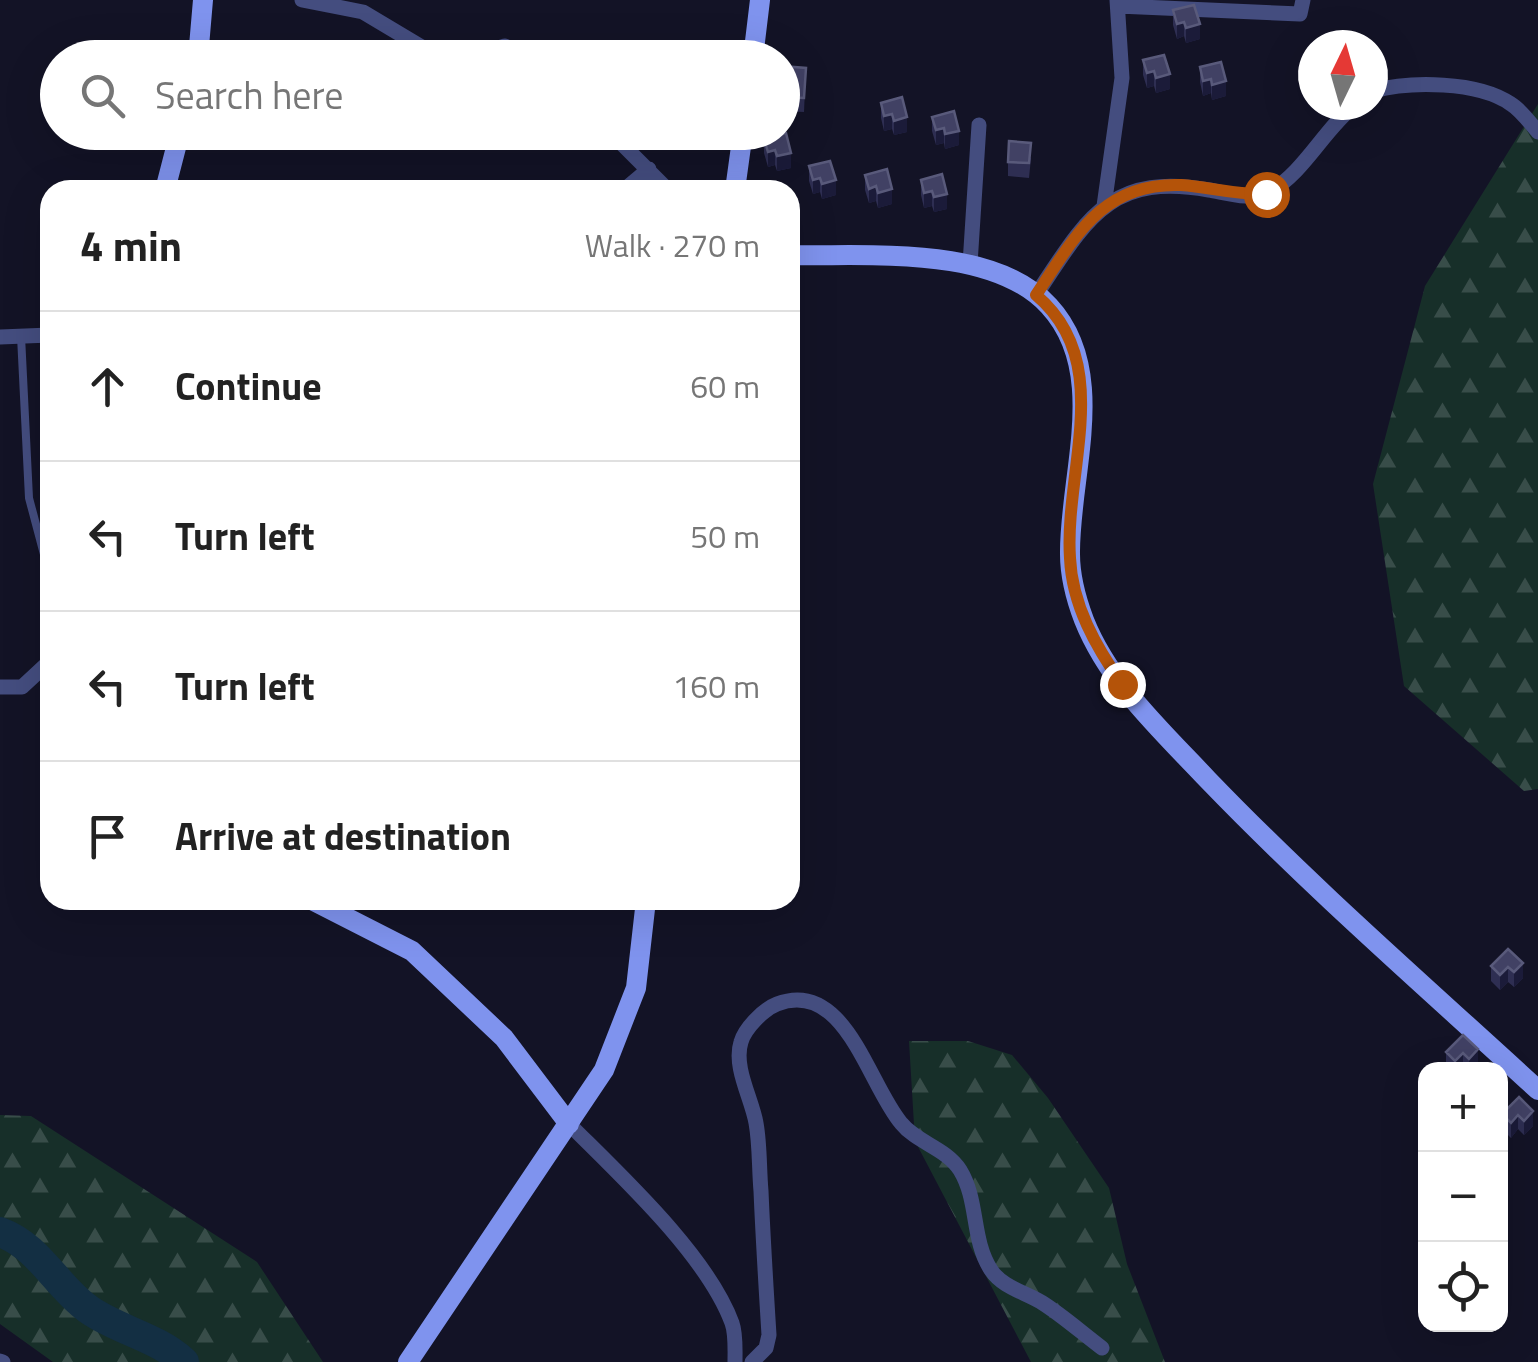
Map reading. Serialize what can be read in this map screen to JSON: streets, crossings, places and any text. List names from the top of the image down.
{
  "north": "top",
  "page": {
    "search": "Search here",
    "heading": ["4 min", "Walk · 270 m"],
    "list": [
      ["Continue", "60 m"],
      ["Turn left", "50 m"],
      ["Turn left", "160 m"],
      "Arrive at destination"
    ],
    "map_buttons": ["+", "−"]
  }
}
